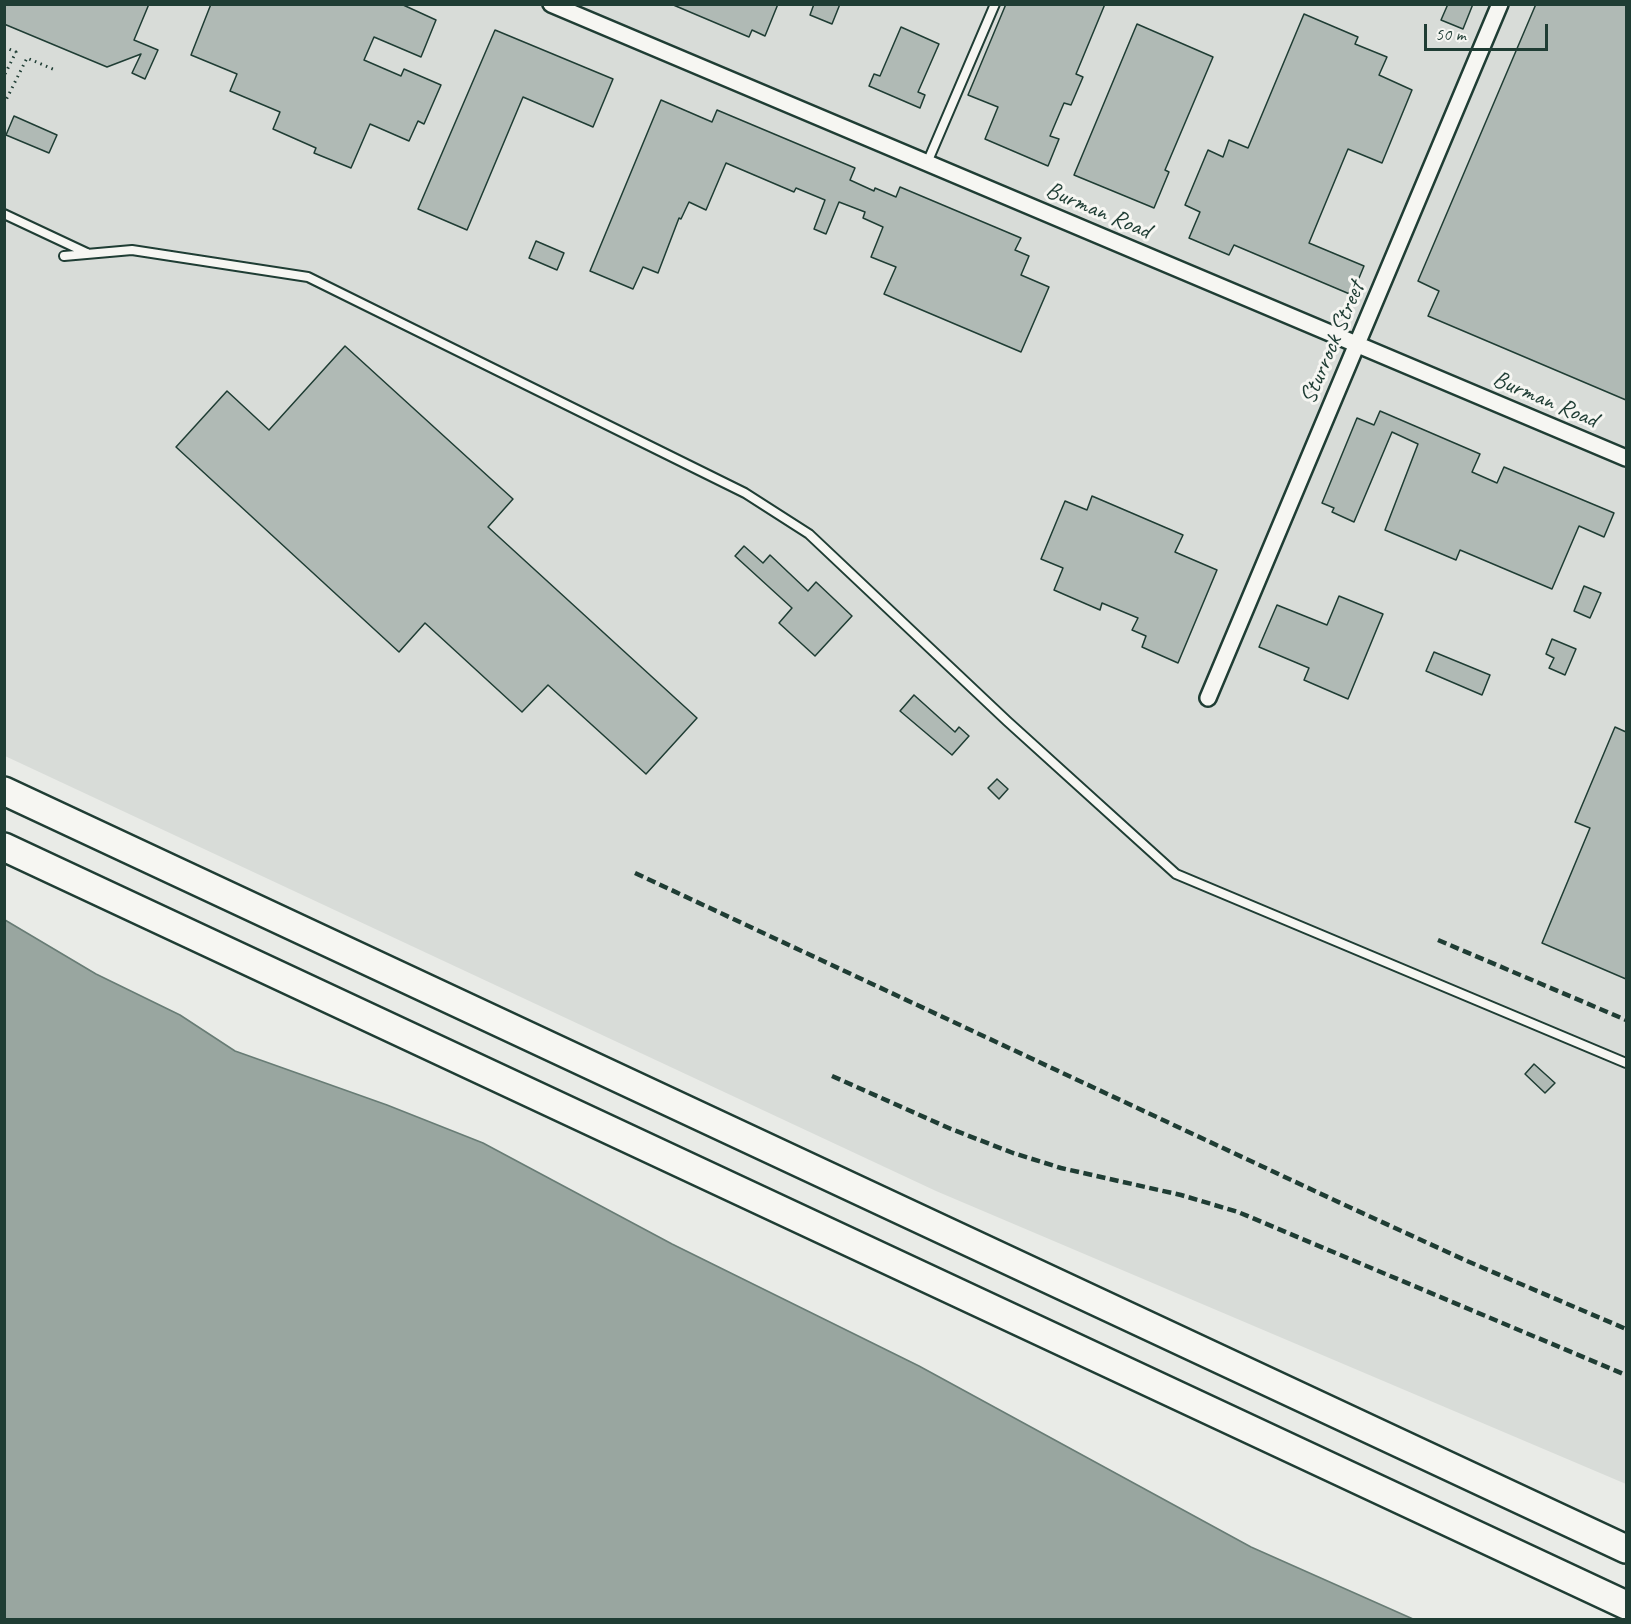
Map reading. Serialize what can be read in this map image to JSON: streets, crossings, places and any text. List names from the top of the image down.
{
  "streets": {
    "street": ["Burman Road", "Sturrock Street"]
  },
  "crossings": [
    ["Burman Road", "Sturrock Street"]
  ],
  "scale_bar": "50 m"
}
